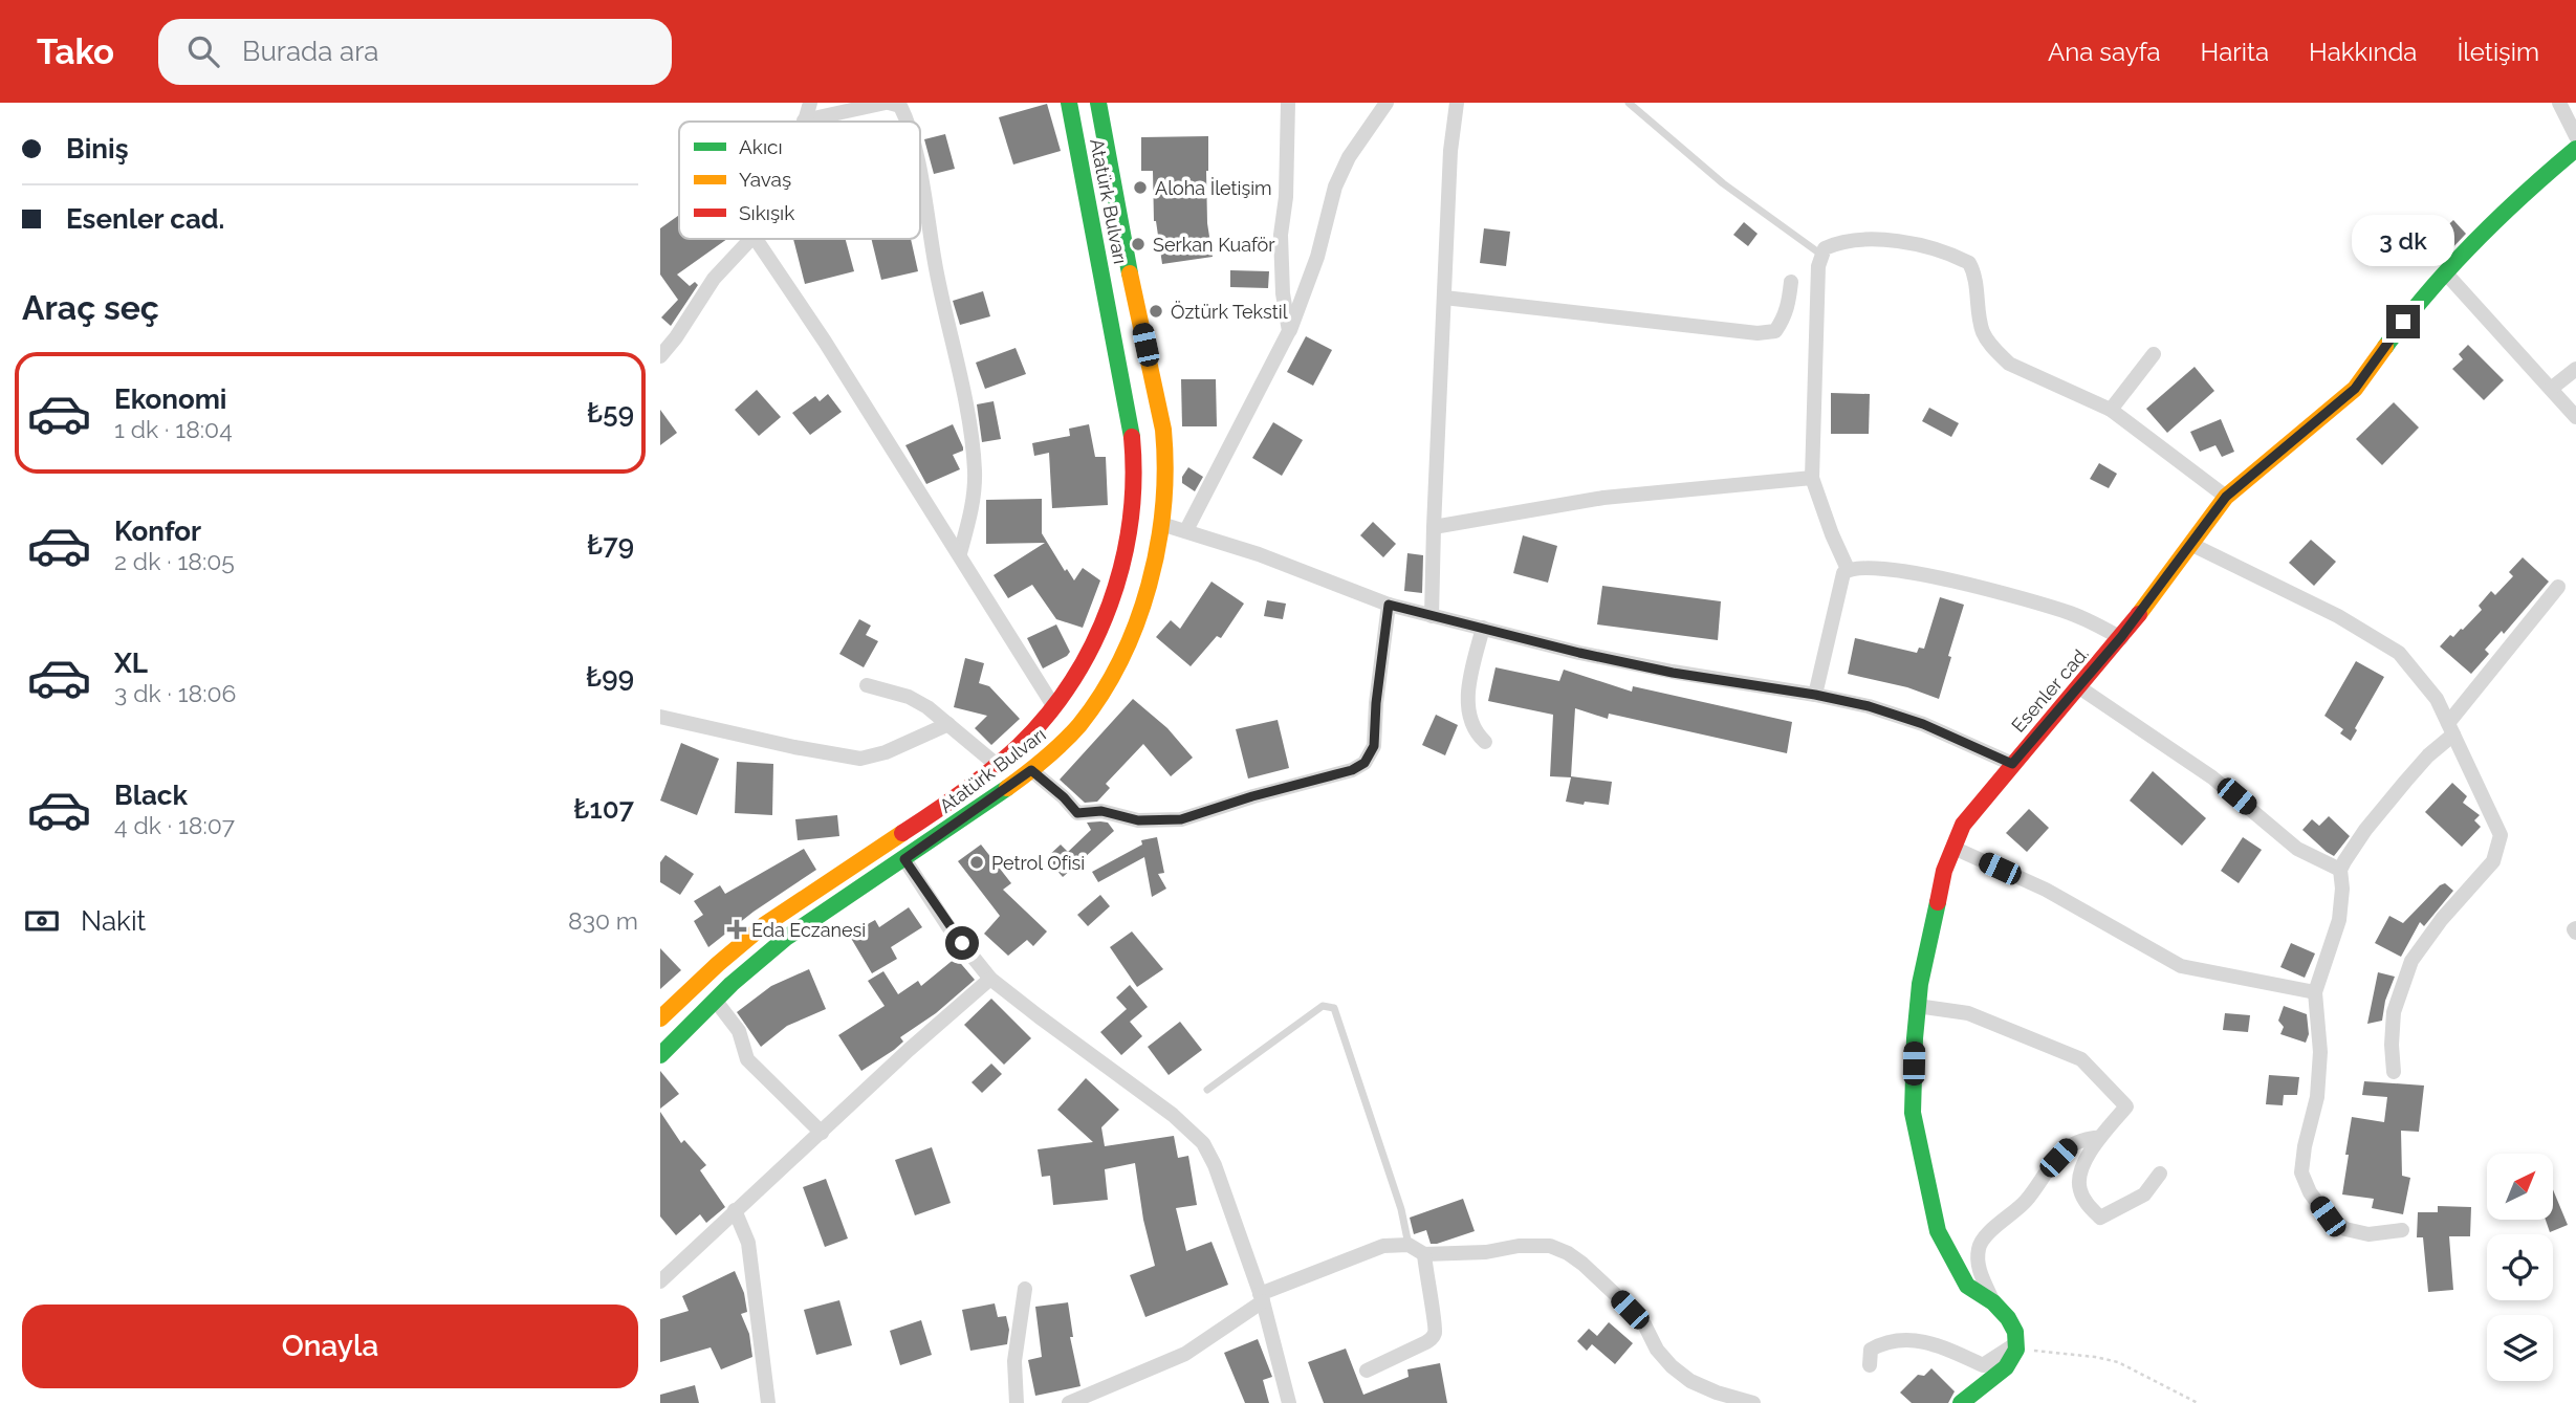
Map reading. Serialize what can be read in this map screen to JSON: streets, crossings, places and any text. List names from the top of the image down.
{
  "streets": {
    "main road": ["Atatürk Bulvarı", "Esenler cad."]
  },
  "places": {
    "other": [
      "Aloha İletişim",
      "Serkan Kuaför",
      "Öztürk Tekstil",
      "Petrol Ofisi"
    ],
    "health": ["Eda Eczanesi"]
  },
  "legend": ["Akıcı", "Yavaş", "Sıkışık"],
  "north": "top right",
  "page": {
    "header": "Tako",
    "search": "Burada ara",
    "nav": [
      "Ana sayfa",
      "Harita",
      "Hakkında",
      "İletişim"
    ],
    "banner": ["Biniş", "Esenler cad."],
    "bubble": "3 dk",
    "heading": "Araç seç",
    "list": [
      {
        "name": "Ekonomi",
        "note": "1 dk · 18:04",
        "value": "₺59"
      },
      {
        "name": "Konfor",
        "note": "2 dk · 18:05",
        "value": "₺79"
      },
      {
        "name": "XL",
        "note": "3 dk · 18:06",
        "value": "₺99"
      },
      {
        "name": "Black",
        "note": "4 dk · 18:07",
        "value": "₺107"
      }
    ],
    "pay": ["Nakit", "830 m"],
    "buttons": "Onayla"
  }
}
